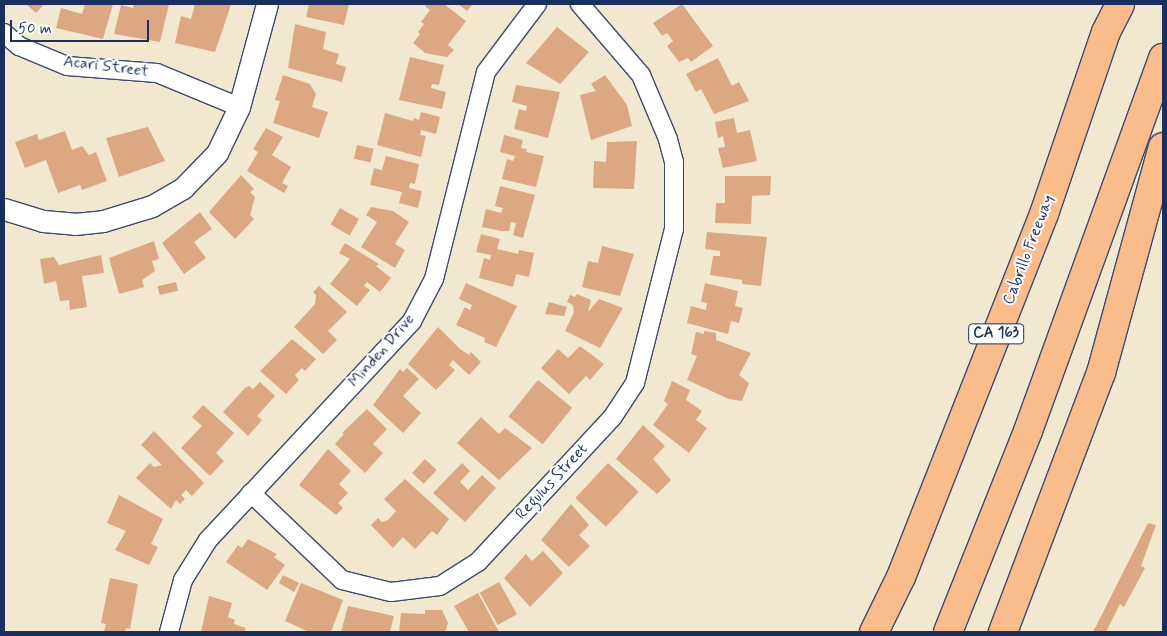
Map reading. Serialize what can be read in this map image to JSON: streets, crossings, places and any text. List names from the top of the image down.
{
  "streets": {
    "highway": ["Cabrillo Freeway", "CA 163"],
    "street": ["Acari Street", "Minden Drive", "Regulus Street"]
  },
  "crossings": [
    ["Minden Drive", "Regulus Street"]
  ],
  "scale_bar": "50 m"
}
